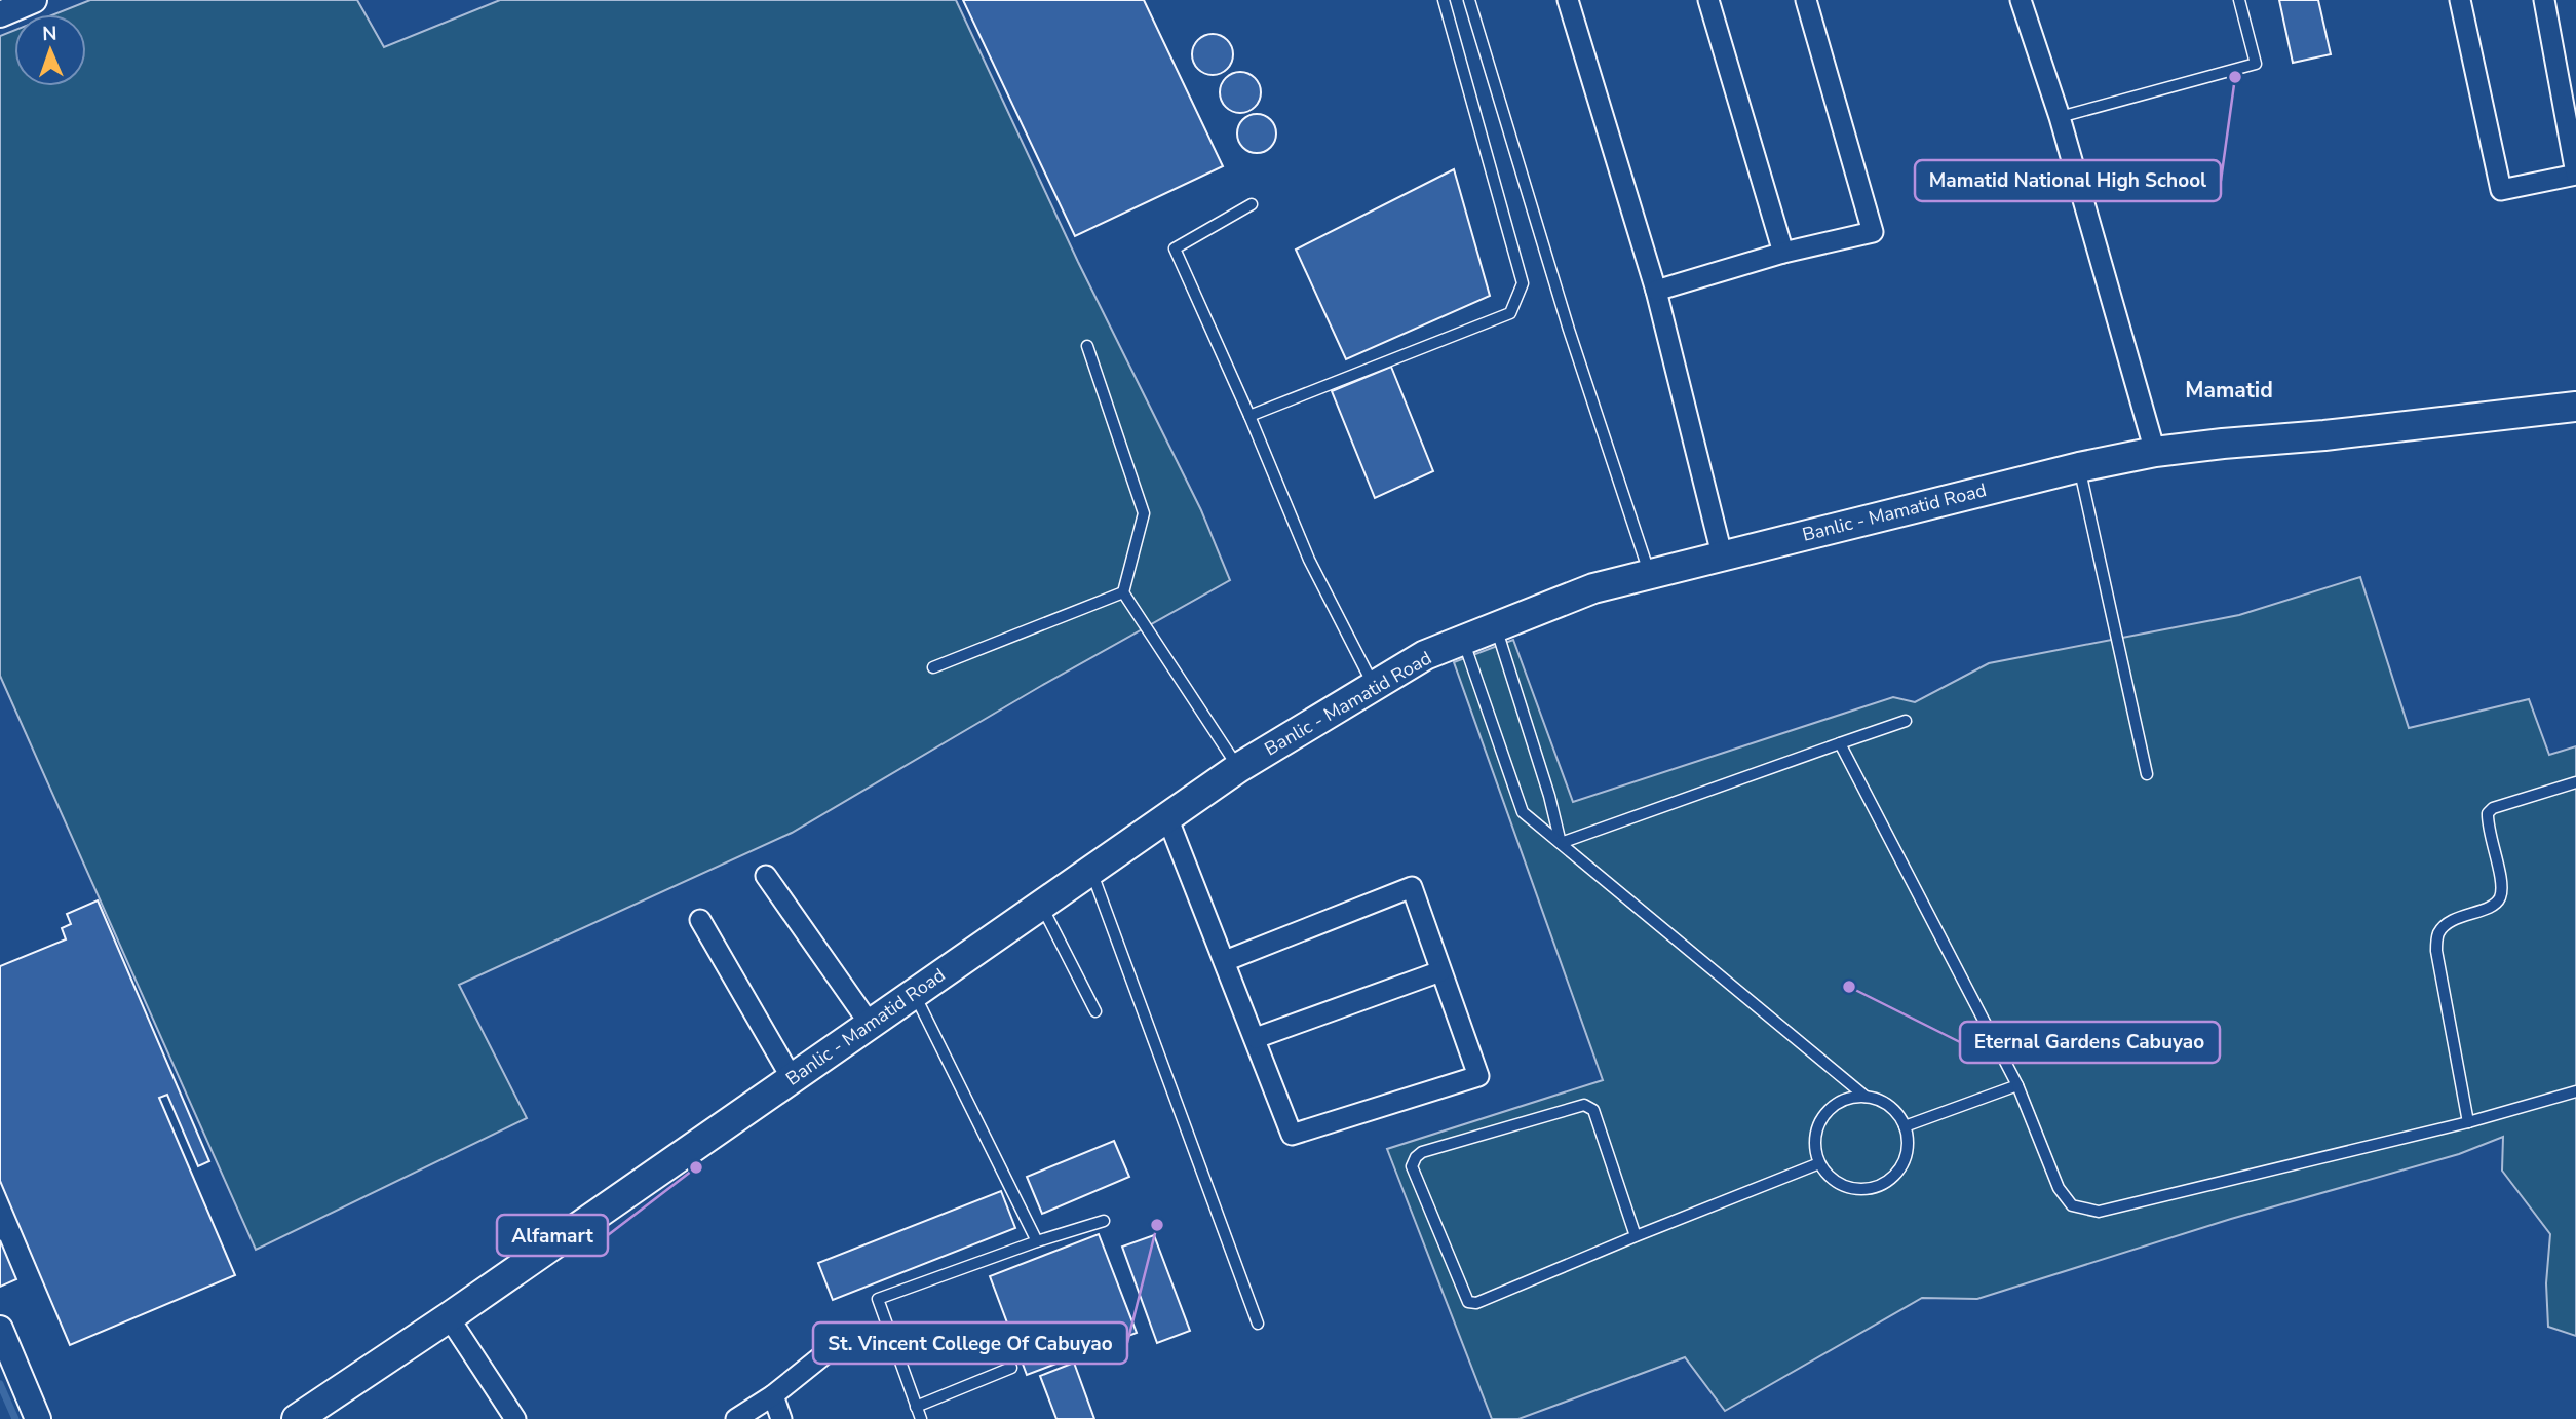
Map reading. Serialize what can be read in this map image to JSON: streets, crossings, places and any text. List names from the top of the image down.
{
  "streets": {
    "main road": ["Banlic - Mamatid Road"]
  },
  "districts": ["Mamatid"],
  "places": [
    "Mamatid National High School",
    "Eternal Gardens Cabuyao",
    "Alfamart",
    "St. Vincent College Of Cabuyao"
  ],
  "north": "top"
}
